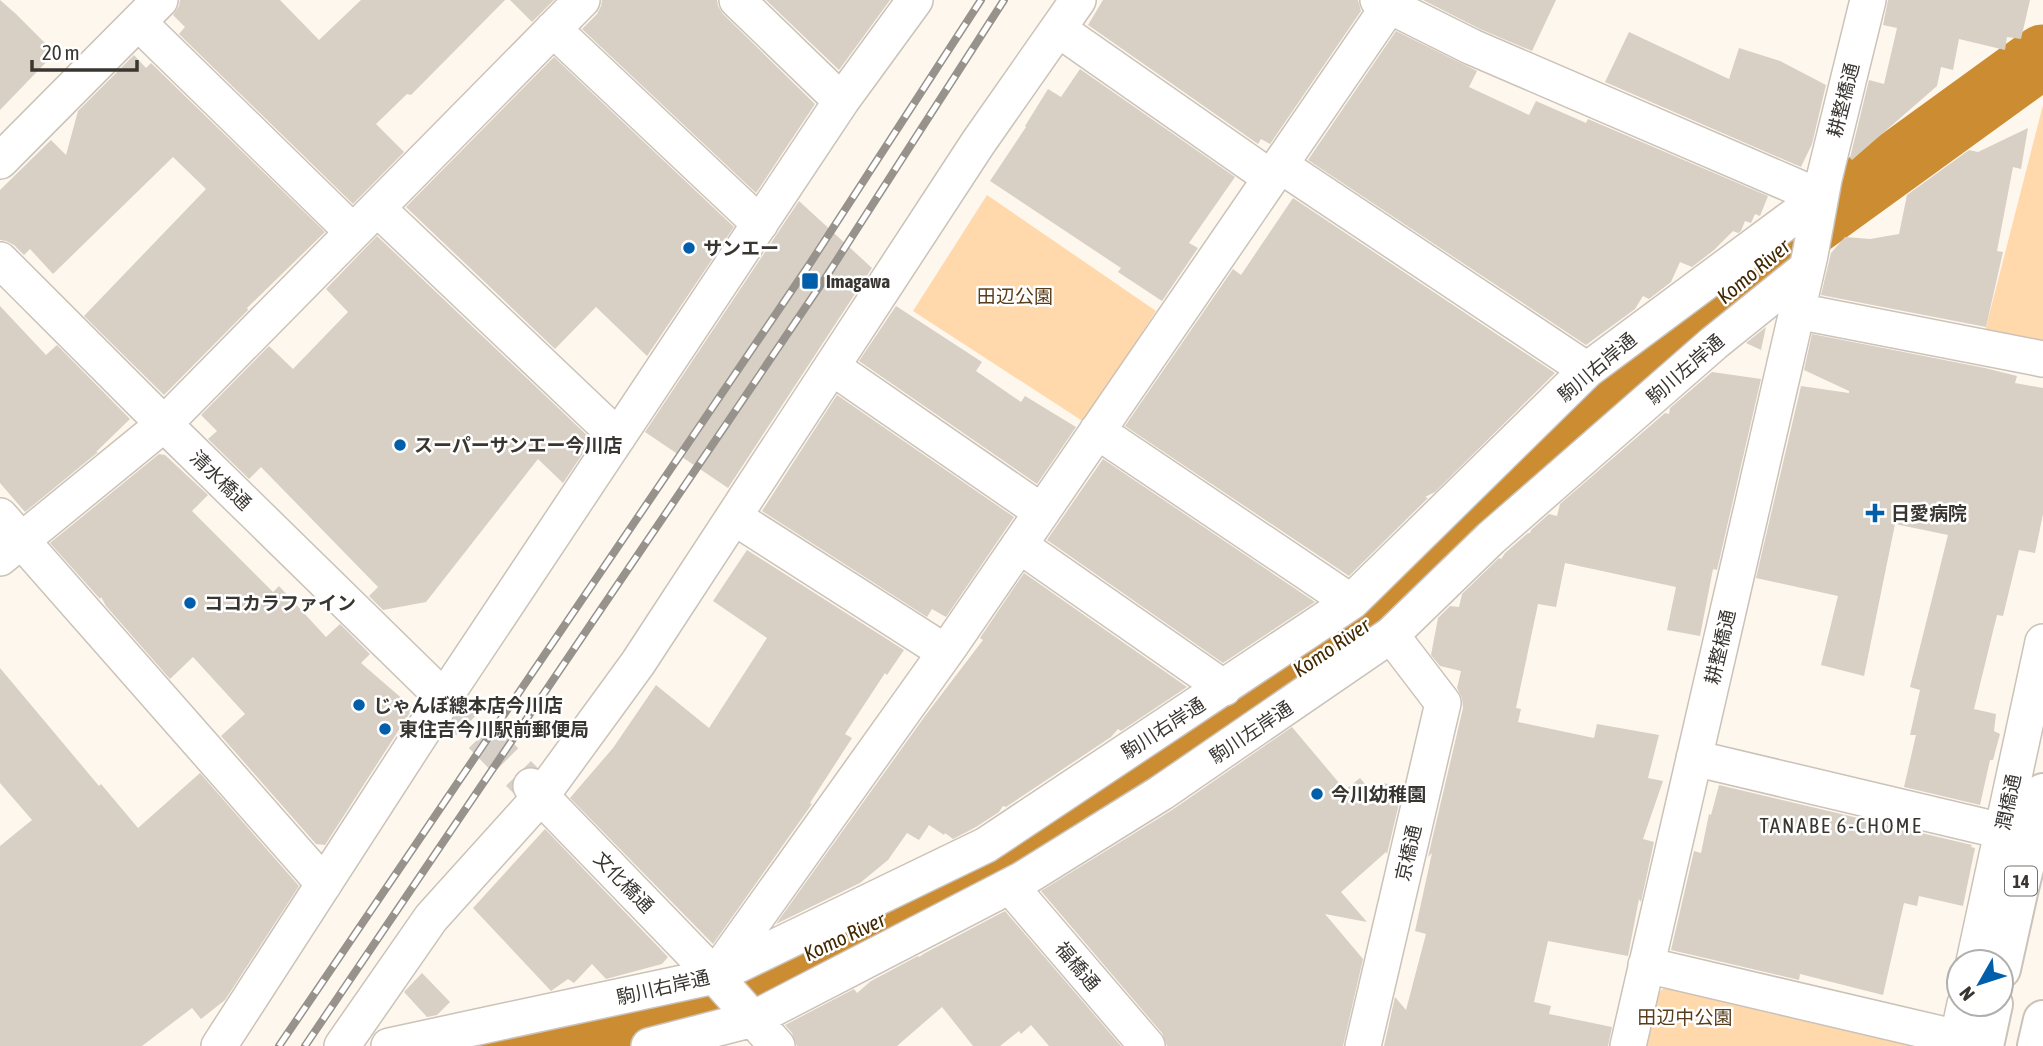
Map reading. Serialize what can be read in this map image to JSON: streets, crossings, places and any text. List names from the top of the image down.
{
  "streets": {
    "highway": ["14"],
    "street": [
      "耕整橋通",
      "駒川右岸通",
      "駒川左岸通",
      "清水橋通",
      "潤橋通",
      "京橋通",
      "文化橋通",
      "福橋通"
    ]
  },
  "crossings": [
    ["耕整橋通", "駒川右岸通"],
    ["耕整橋通", "駒川左岸通"],
    ["駒川右岸通", "文化橋通"],
    ["駒川左岸通", "京橋通"],
    ["駒川左岸通", "文化橋通"],
    ["駒川左岸通", "福橋通"]
  ],
  "districts": ["TANABE 6-CHOME"],
  "water": ["Komo River"],
  "parks": ["田辺公園", "田辺中公園"],
  "places": {
    "other": [
      "サンエー",
      "スーパーサンエー今川店",
      "ココカラファイン",
      "じゃんぼ總本店今川店",
      "東住吉今川駅前郵便局",
      "今川幼稚園"
    ],
    "transit": ["Imagawa"],
    "health": ["日愛病院"]
  },
  "scale_bar": "20 m",
  "north": "bottom left"
}
